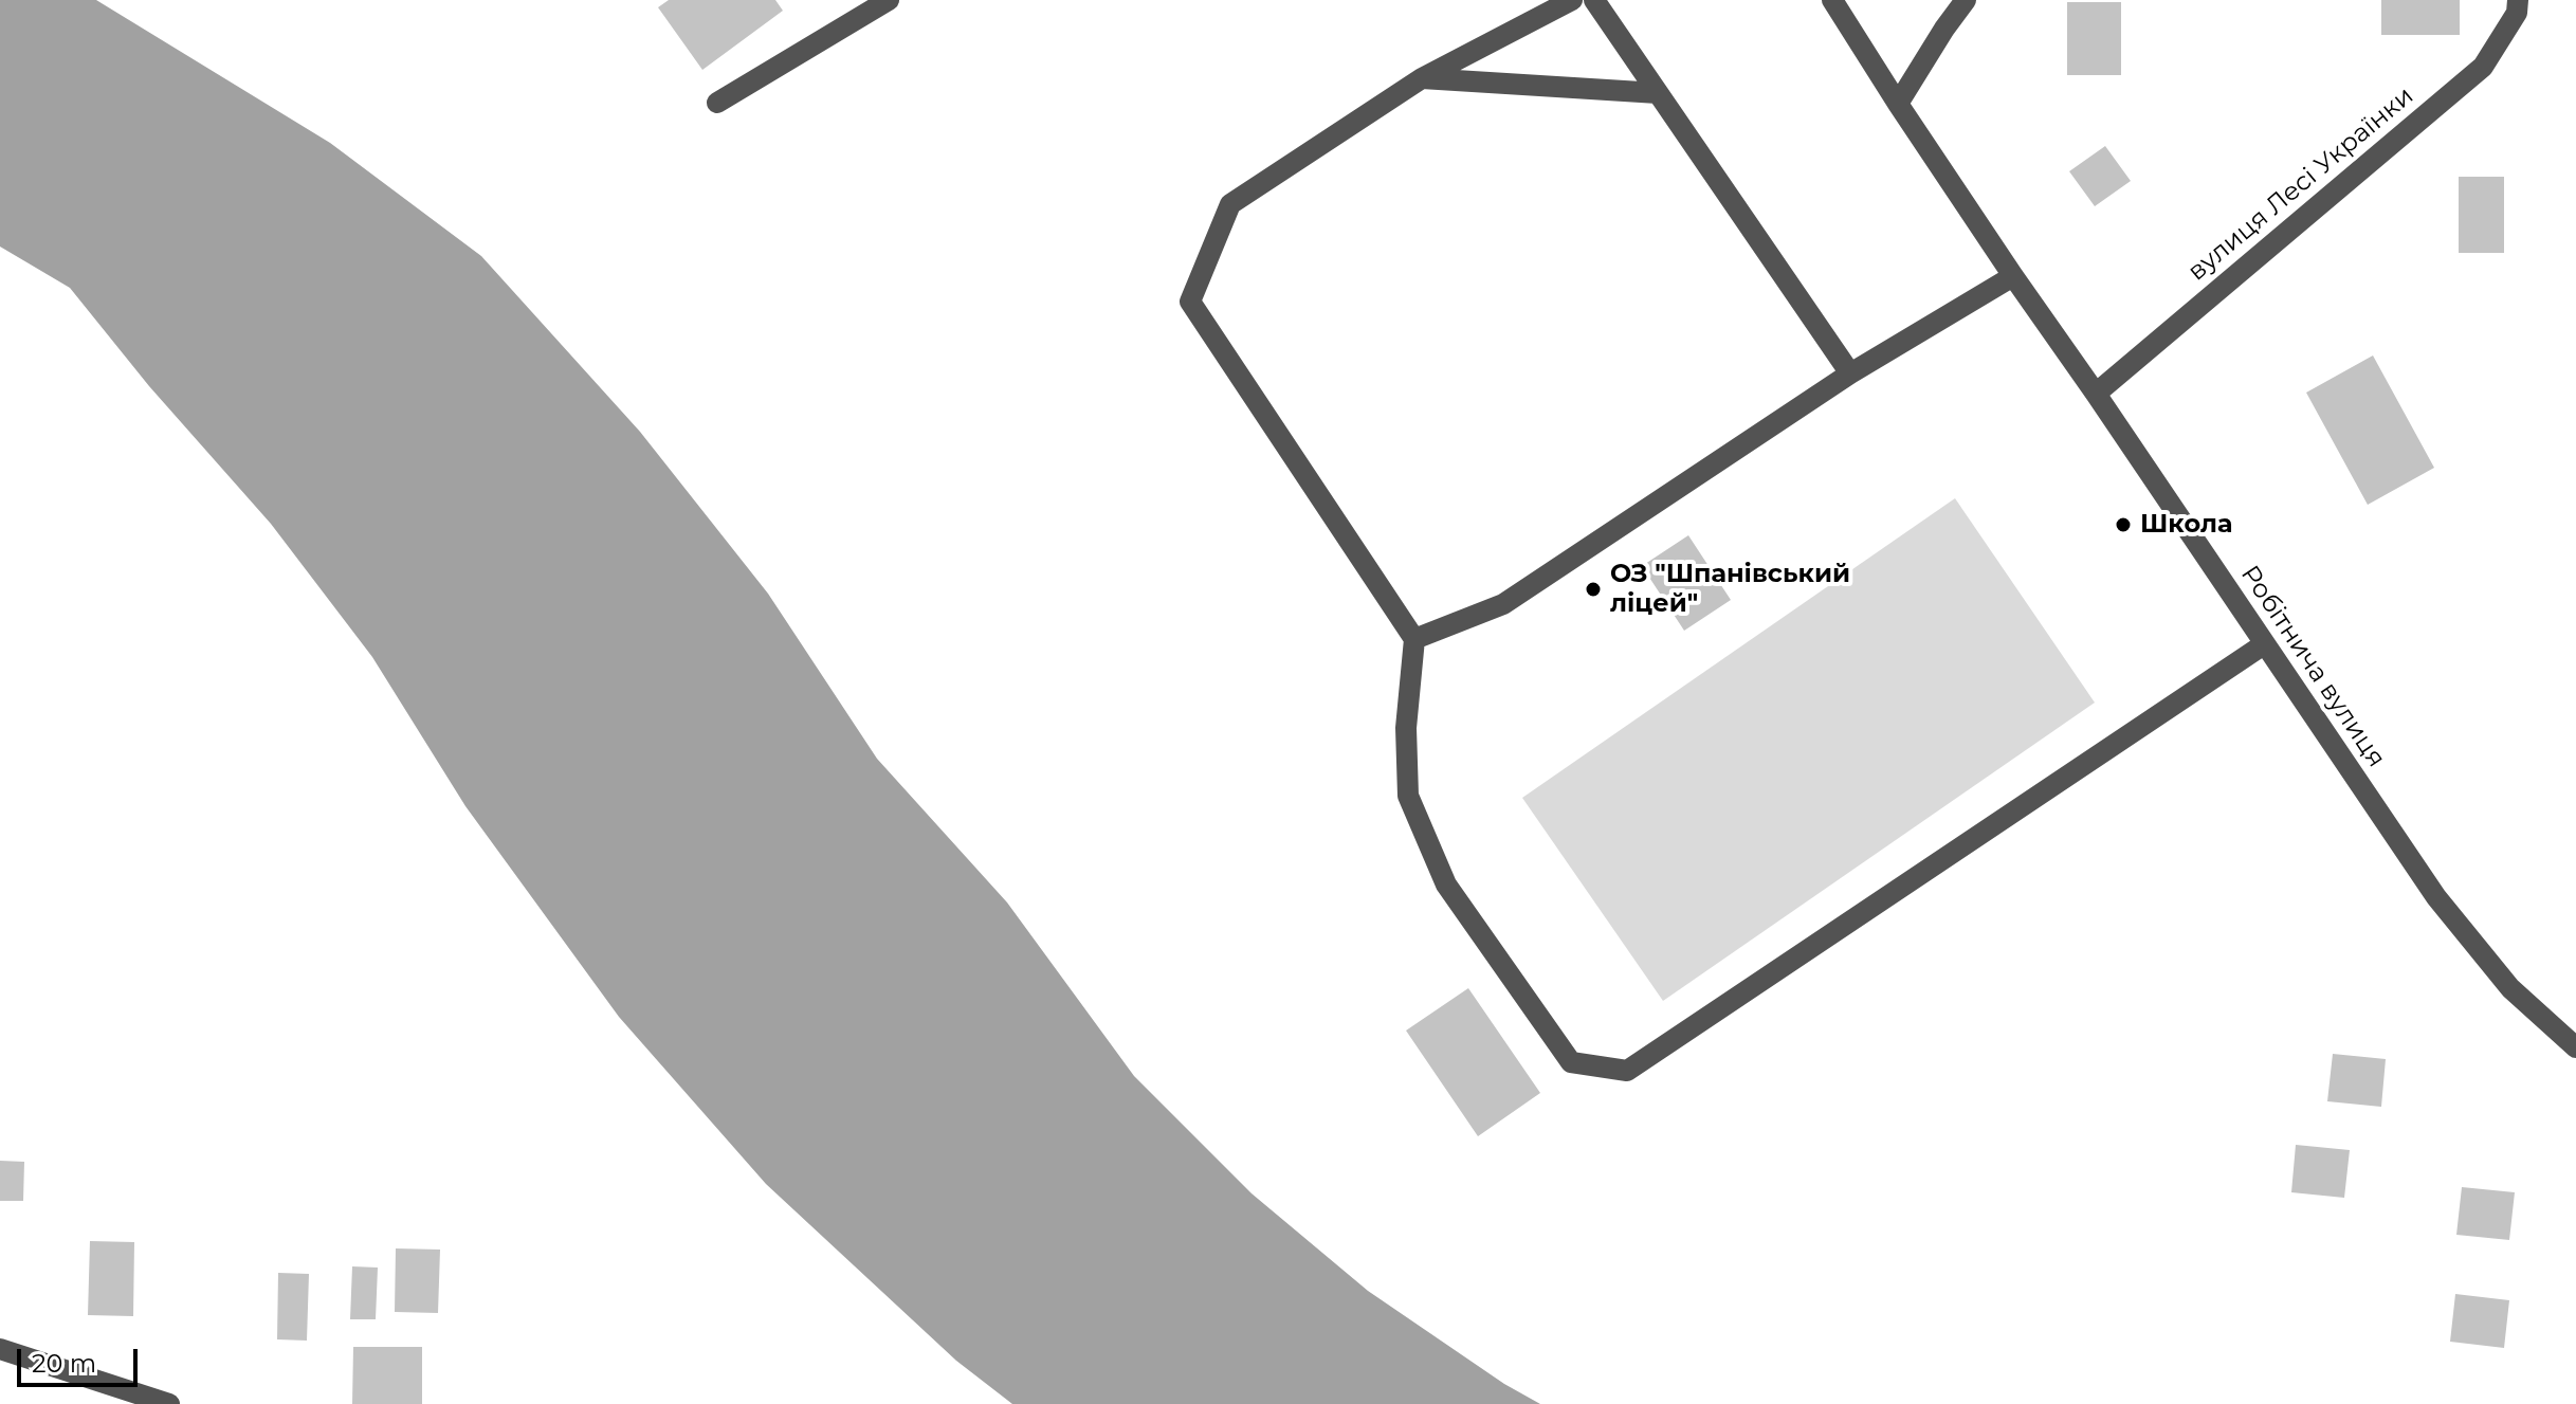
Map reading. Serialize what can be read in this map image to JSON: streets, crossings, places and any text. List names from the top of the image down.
{
  "streets": {
    "street": ["вулиця Лесі Українки", "Робітнича вулиця"]
  },
  "crossings": [
    ["вулиця Лесі Українки", "Робітнича вулиця"]
  ],
  "places": ["Школа", "ОЗ \"Шпанівський ліцей\""],
  "scale_bar": "20 m"
}
